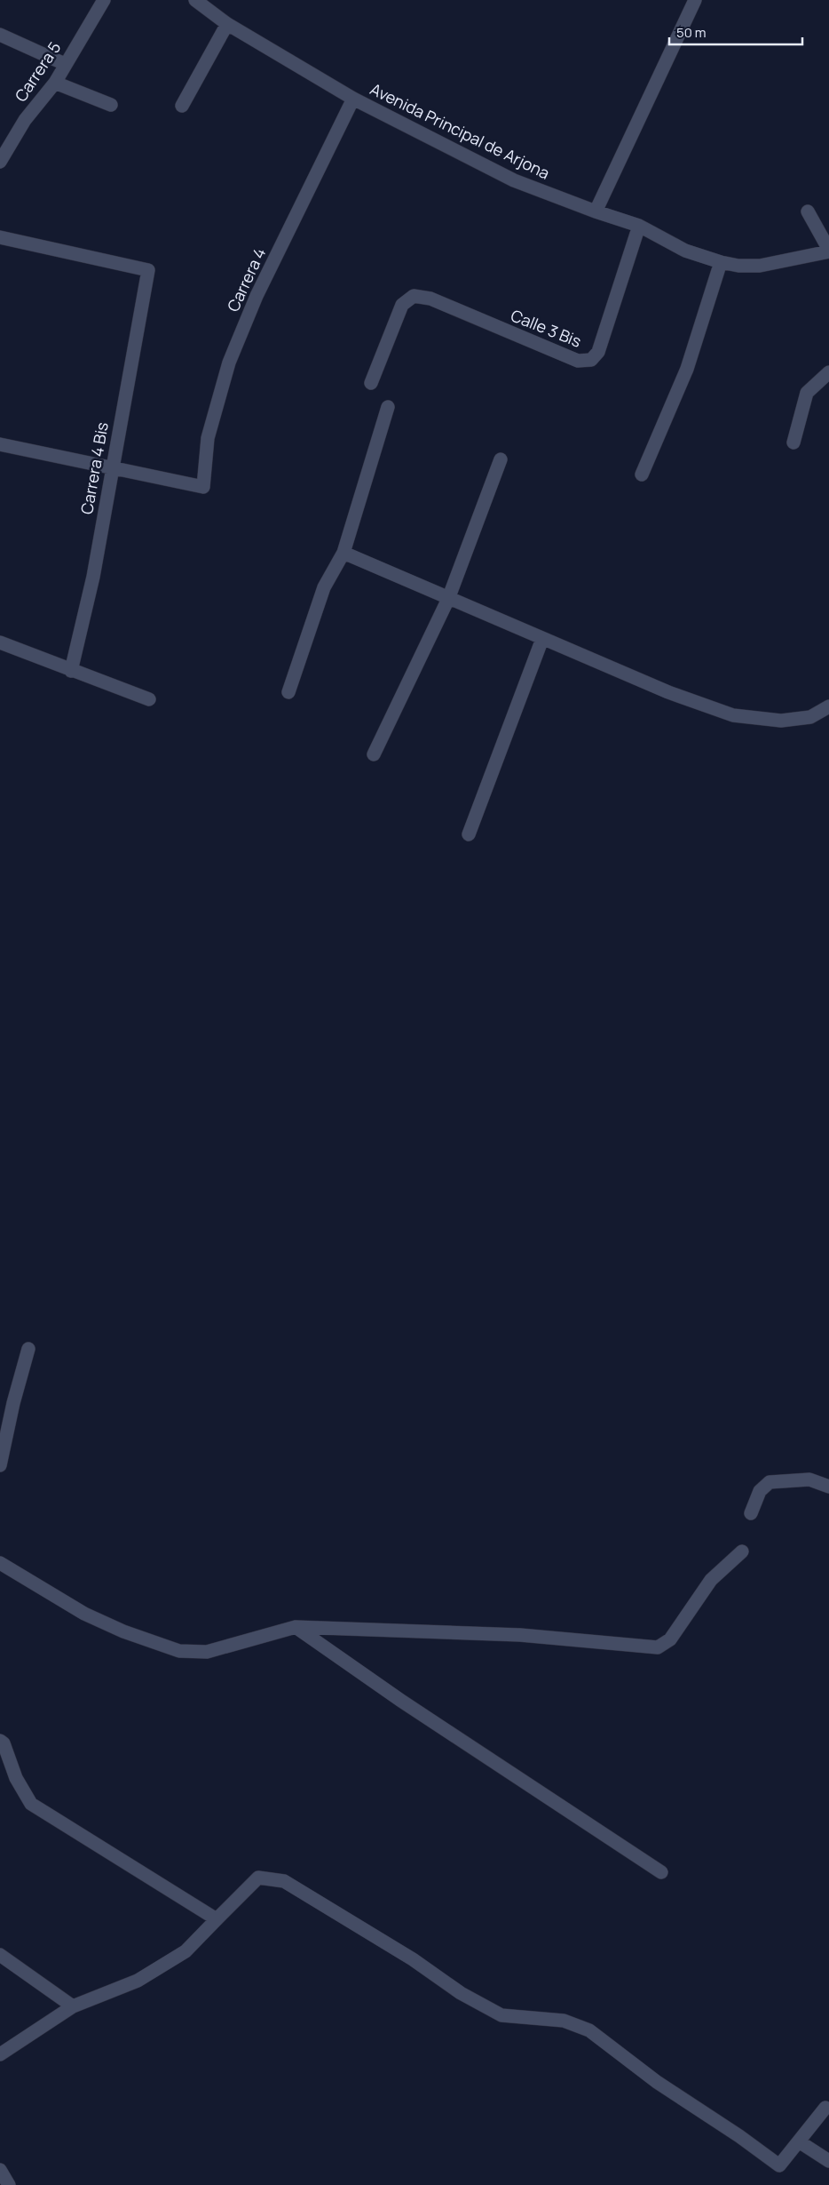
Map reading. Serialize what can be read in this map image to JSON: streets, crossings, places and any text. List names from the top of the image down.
{
  "streets": {
    "street": [
      "Carrera 5",
      "Avenida Principal de Arjona",
      "Carrera 4",
      "Calle 3 Bis",
      "Carrera 4 Bis"
    ]
  },
  "crossings": [
    ["Avenida Principal de Arjona", "Carrera 4"],
    ["Avenida Principal de Arjona", "Calle 3 Bis"],
    ["Carrera 4", "Carrera 4 Bis"]
  ],
  "scale_bar": "50 m"
}
